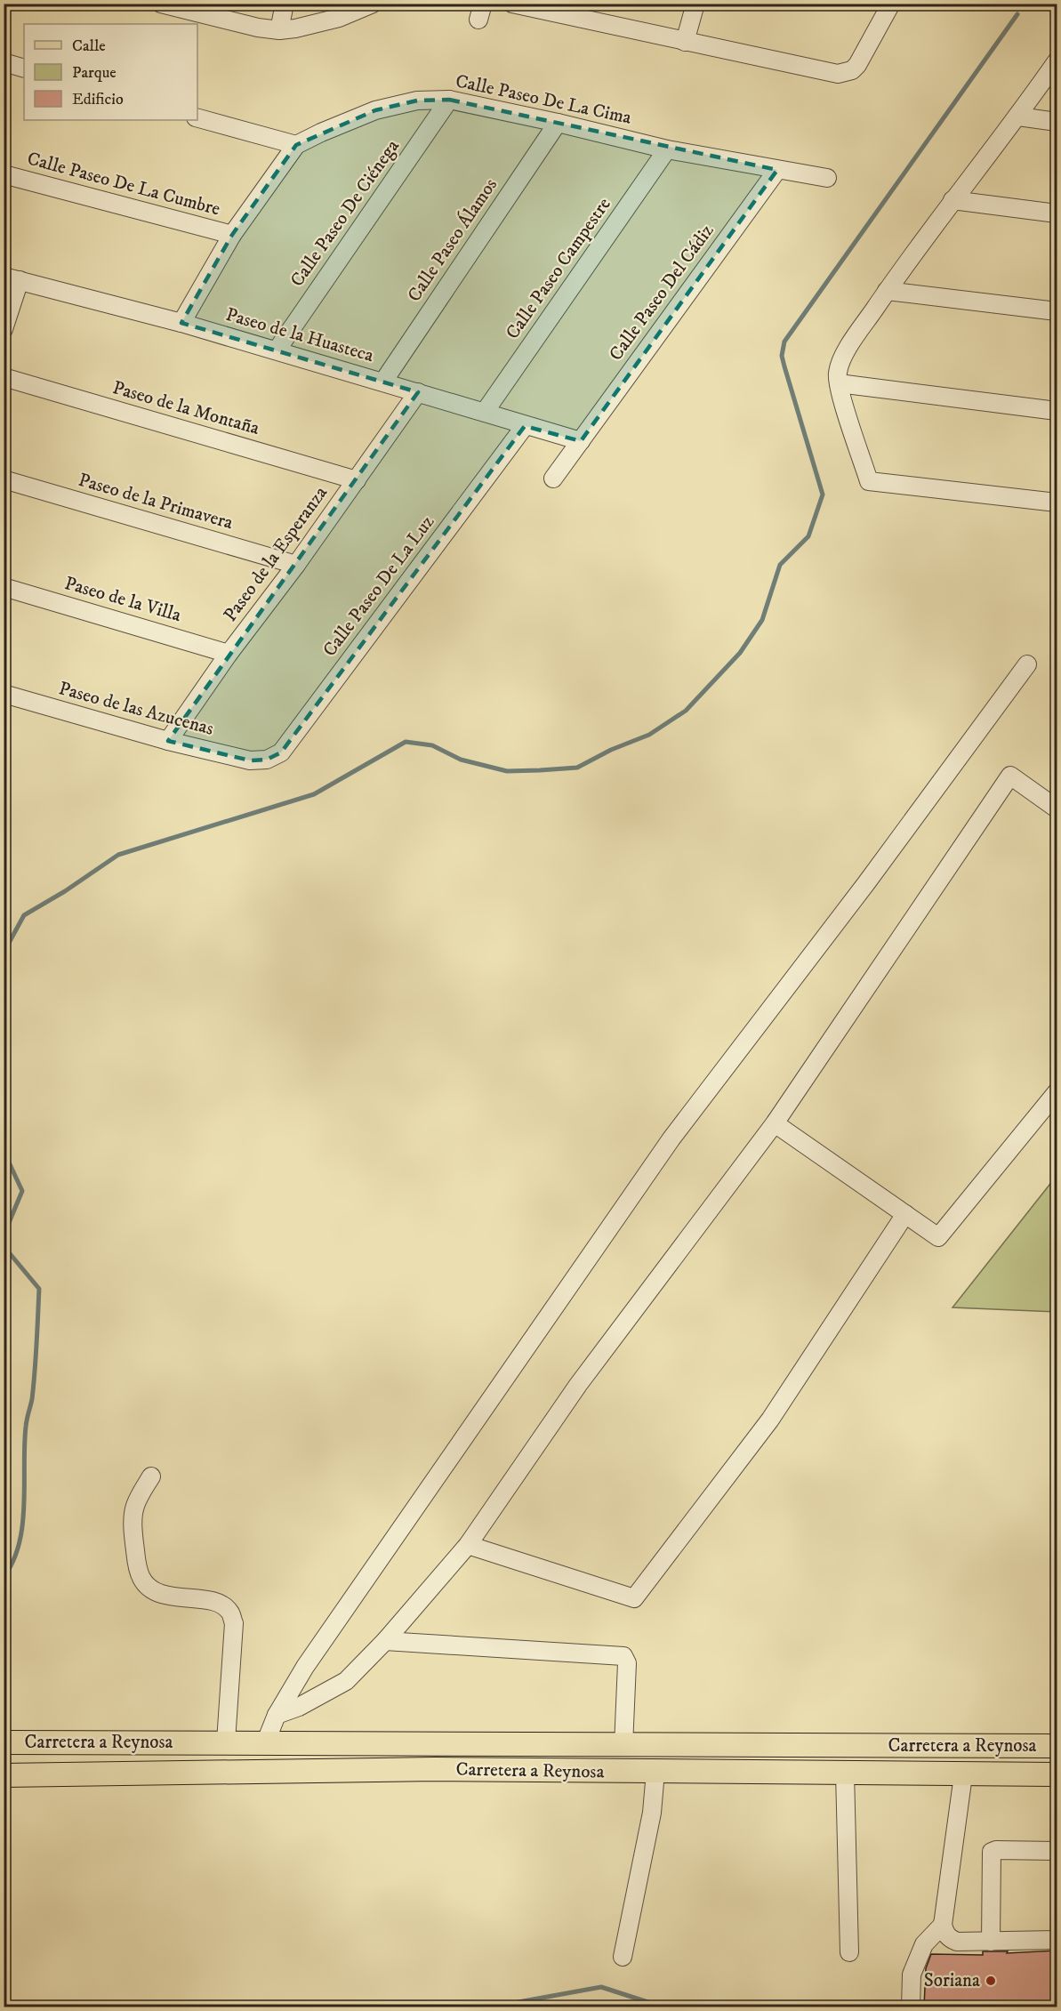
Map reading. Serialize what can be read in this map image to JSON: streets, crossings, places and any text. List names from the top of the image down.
{
  "streets": {
    "main road": ["Carretera a Reynosa"],
    "street": [
      "Calle Paseo De La Cima",
      "Calle Paseo De La Cumbre",
      "Calle Paseo De Ciénega",
      "Calle Paseo Álamos",
      "Calle Paseo Campestre",
      "Calle Paseo Del Cádiz",
      "Paseo de la Huasteca",
      "Paseo de la Montaña",
      "Paseo de la Primavera",
      "Paseo de la Esperanza",
      "Calle Paseo De La Luz",
      "Paseo de la Villa",
      "Paseo de las Azucenas"
    ]
  },
  "crossings": [
    ["Calle Paseo De La Cima", "Calle Paseo De Ciénega"],
    ["Calle Paseo De La Cima", "Calle Paseo Álamos"],
    ["Calle Paseo De La Cima", "Calle Paseo Campestre"],
    ["Calle Paseo De La Cima", "Calle Paseo Del Cádiz"],
    ["Calle Paseo De Ciénega", "Paseo de la Huasteca"],
    ["Calle Paseo Álamos", "Paseo de la Huasteca"],
    ["Calle Paseo Campestre", "Paseo de la Huasteca"],
    ["Calle Paseo Del Cádiz", "Paseo de la Huasteca"],
    ["Paseo de la Huasteca", "Paseo de la Esperanza"],
    ["Paseo de la Huasteca", "Calle Paseo De La Luz"],
    ["Paseo de la Montaña", "Paseo de la Esperanza"],
    ["Paseo de la Primavera", "Paseo de la Esperanza"],
    ["Paseo de la Esperanza", "Paseo de la Villa"],
    ["Paseo de la Esperanza", "Paseo de las Azucenas"],
    ["Calle Paseo De La Luz", "Paseo de las Azucenas"]
  ],
  "places": ["Soriana"],
  "legend": ["Calle", "Parque", "Edificio"]
}
